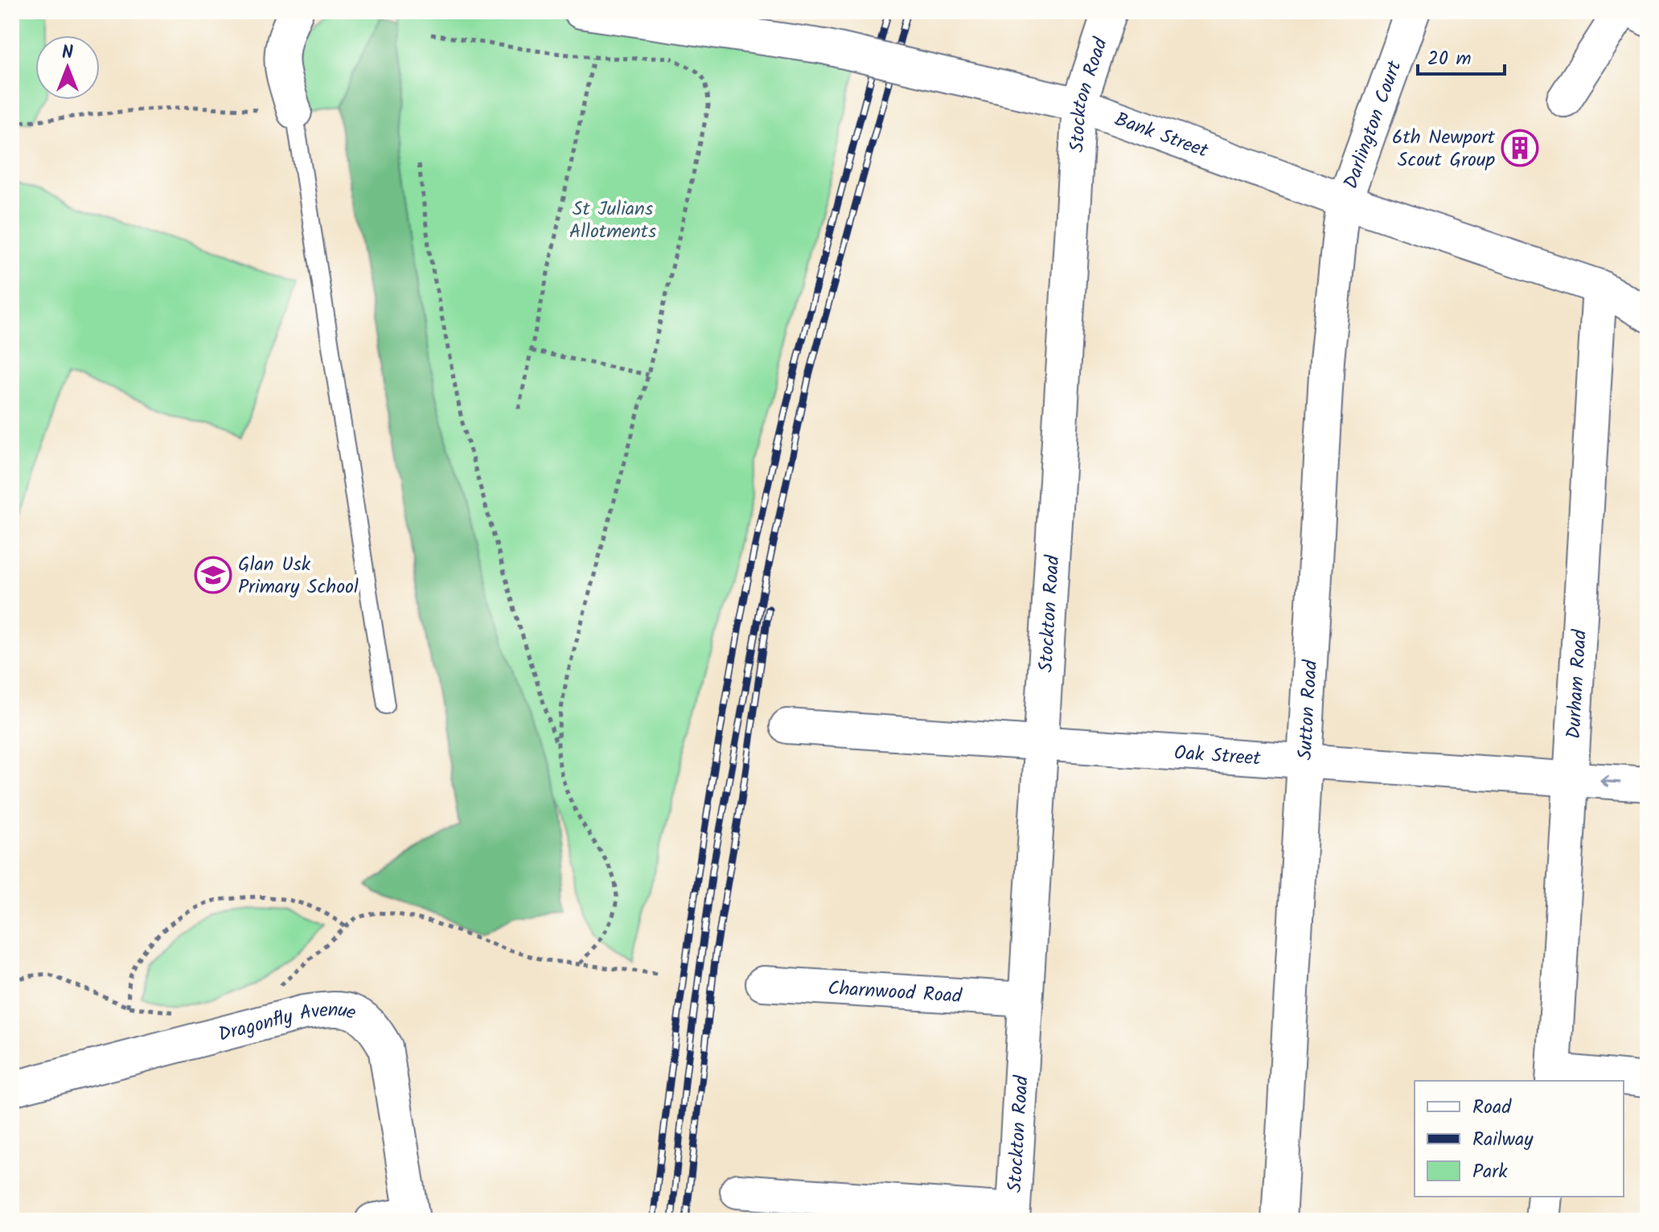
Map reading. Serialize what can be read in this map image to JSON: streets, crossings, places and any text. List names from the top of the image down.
{
  "streets": {
    "street": [
      "Stockton Road",
      "Darlington Court",
      "Bank Street",
      "Durham Road",
      "Sutton Road",
      "Oak Street",
      "Charnwood Road",
      "Dragonfly Avenue"
    ]
  },
  "crossings": [
    ["Stockton Road", "Bank Street"],
    ["Stockton Road", "Oak Street"],
    ["Stockton Road", "Charnwood Road"],
    ["Darlington Court", "Bank Street"],
    ["Darlington Court", "Sutton Road"],
    ["Bank Street", "Durham Road"],
    ["Bank Street", "Sutton Road"],
    ["Durham Road", "Oak Street"],
    ["Sutton Road", "Oak Street"]
  ],
  "parks": ["St Julians Allotments"],
  "places": {
    "building": ["6th Newport Scout Group"],
    "school or university": ["Glan Usk Primary School"]
  },
  "legend": ["Road", "Railway", "Park"],
  "scale_bar": "20 m",
  "north": "top"
}
